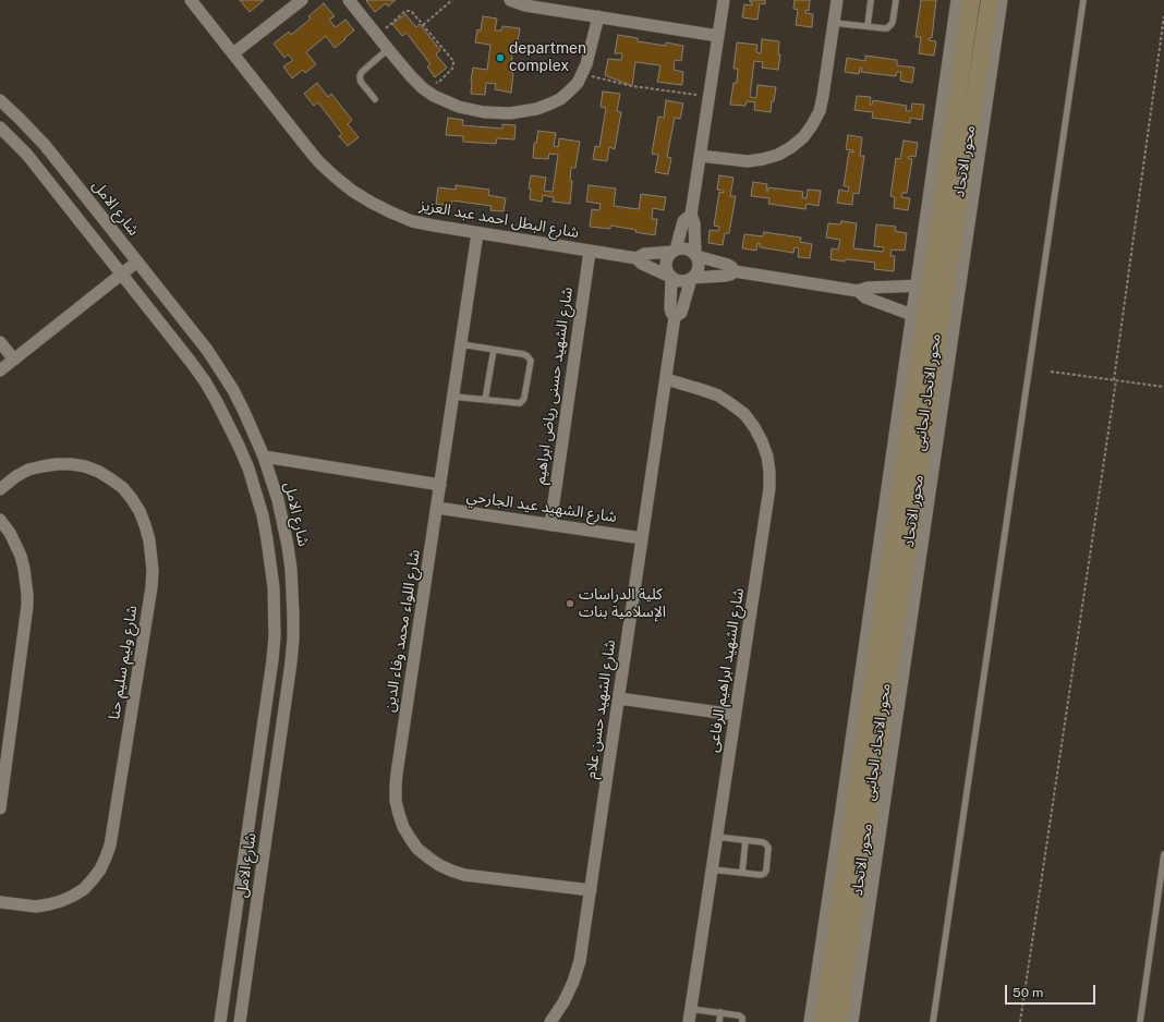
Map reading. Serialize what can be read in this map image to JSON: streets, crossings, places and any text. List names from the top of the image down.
{
  "streets": {
    "street": [
      "محور الاتحاد",
      "شارع الامل",
      "شارع البطل احمد عبد العزيز",
      "شارع الشهيد حسنى رياض ابراهيم",
      "محور الاتحاد الجانبى",
      "شارع الشهيد عيد الجارحي",
      "شارع اللواء محمد وفاء الدين",
      "شارع وليم سليم حنا",
      "شارع الشهيد ابراهيم الرفاعى",
      "شارع الشهيد حسن علام"
    ]
  },
  "crossings": [
    ["محور الاتحاد", "محور الاتحاد الجانبى"],
    ["شارع البطل احمد عبد العزيز", "شارع الشهيد حسنى رياض ابراهيم"],
    ["شارع البطل احمد عبد العزيز", "شارع اللواء محمد وفاء الدين"],
    ["شارع البطل احمد عبد العزيز", "شارع الشهيد حسن علام"],
    ["شارع الشهيد حسنى رياض ابراهيم", "شارع الشهيد عيد الجارحي"],
    ["شارع الشهيد عيد الجارحي", "شارع اللواء محمد وفاء الدين"],
    ["شارع الشهيد عيد الجارحي", "شارع الشهيد حسن علام"],
    ["شارع اللواء محمد وفاء الدين", "شارع الشهيد حسن علام"],
    ["شارع الشهيد ابراهيم الرفاعى", "شارع الشهيد حسن علام"]
  ],
  "places": ["departmen complex", "كلية الدراسات الإسلامية بنات"],
  "scale_bar": "50 m"
}
